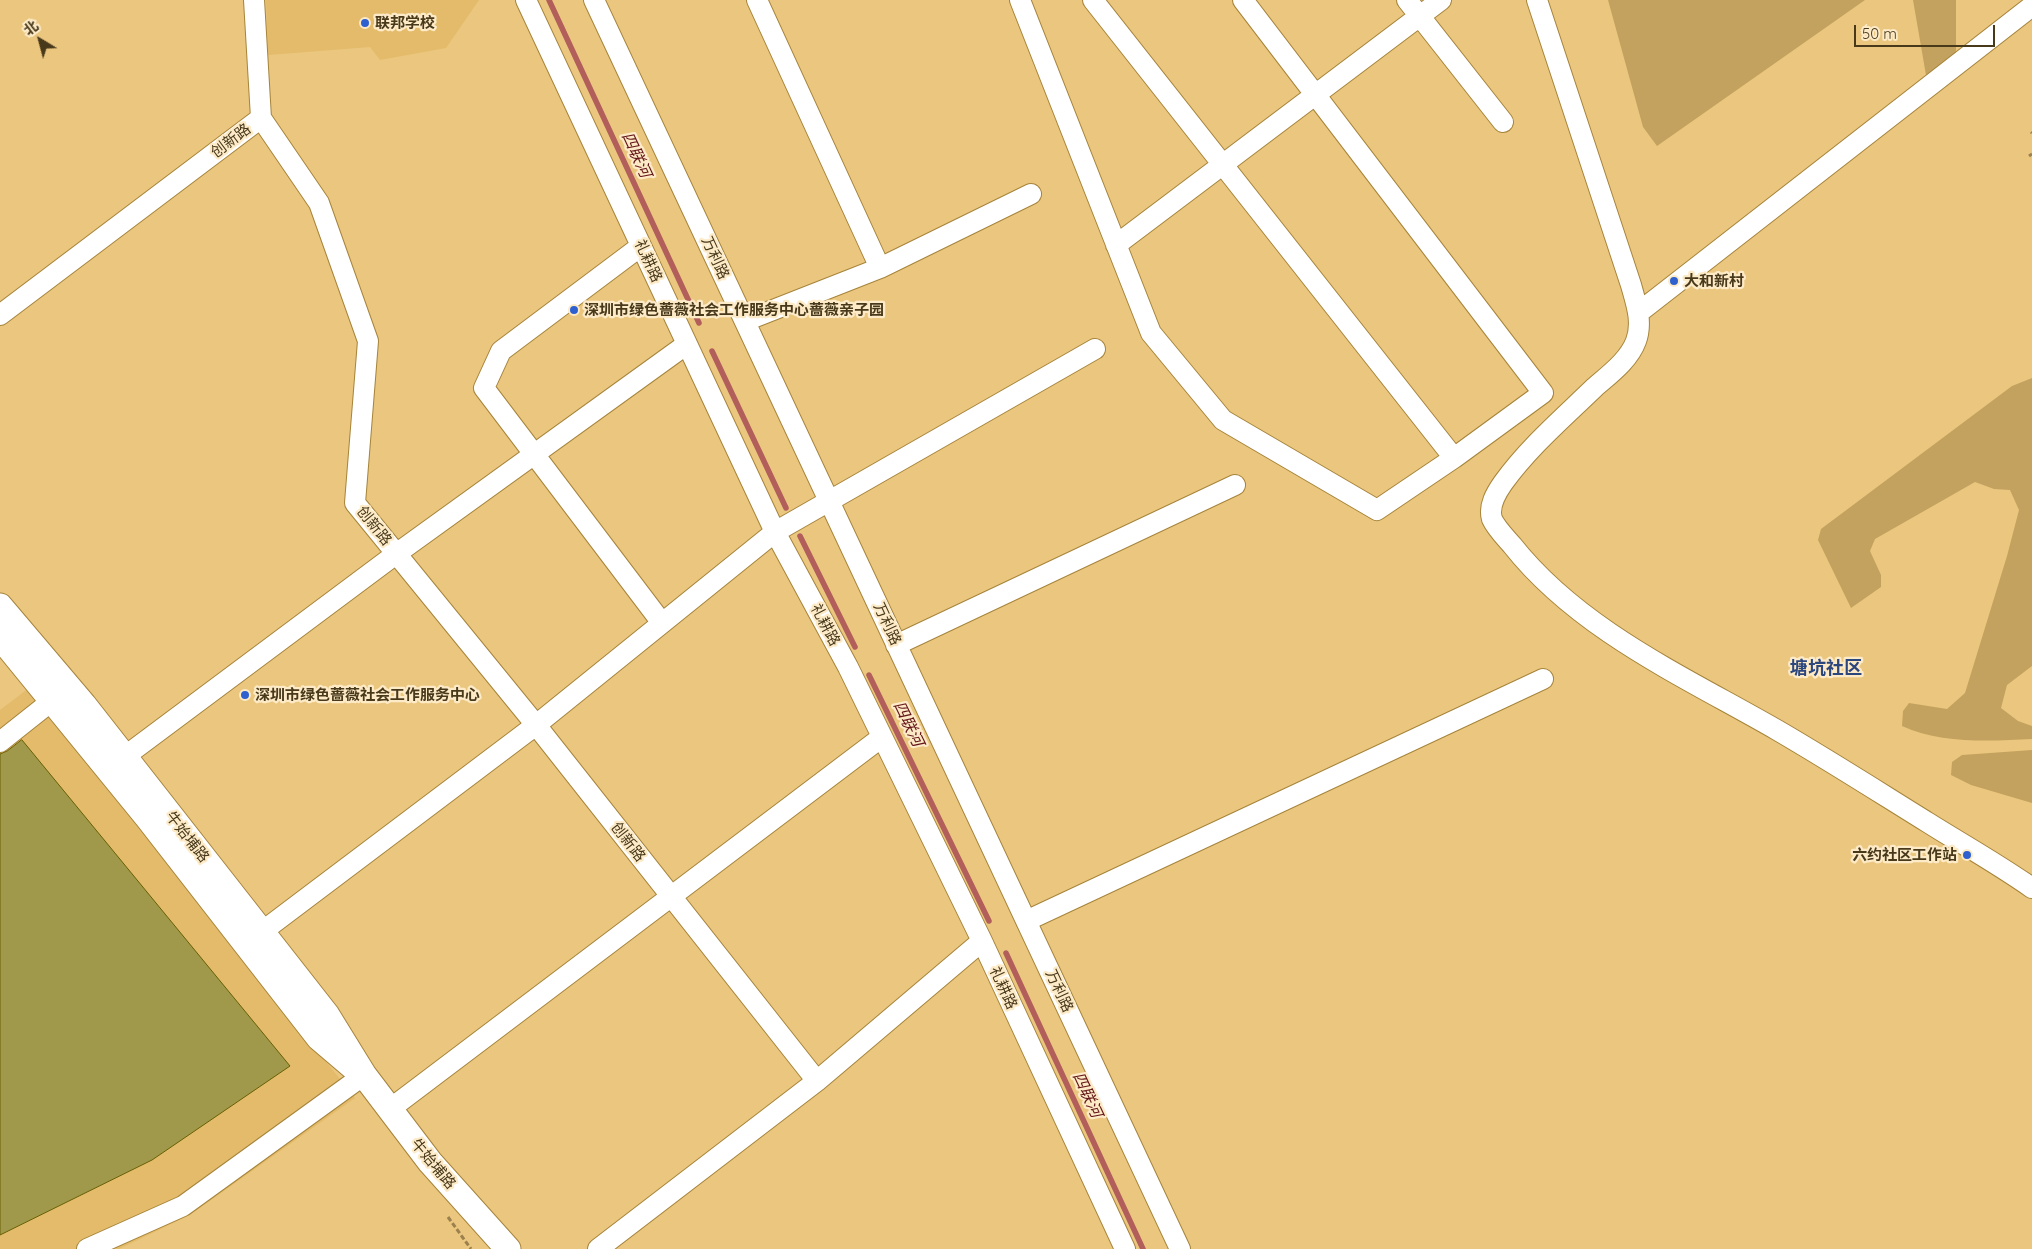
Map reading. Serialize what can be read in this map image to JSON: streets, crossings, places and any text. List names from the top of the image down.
{
  "streets": {
    "main road": ["牛始埔路"],
    "street": ["创新路", "万利路", "礼耕路"]
  },
  "districts": ["塘坑社区"],
  "water": ["四联河"],
  "places": [
    "联邦学校",
    "大和新村",
    "深圳市绿色蔷薇社会工作服务中心蔷薇亲子园",
    "深圳市绿色蔷薇社会工作服务中心",
    "六约社区工作站"
  ],
  "scale_bar": "50 m",
  "north": "top left"
}
